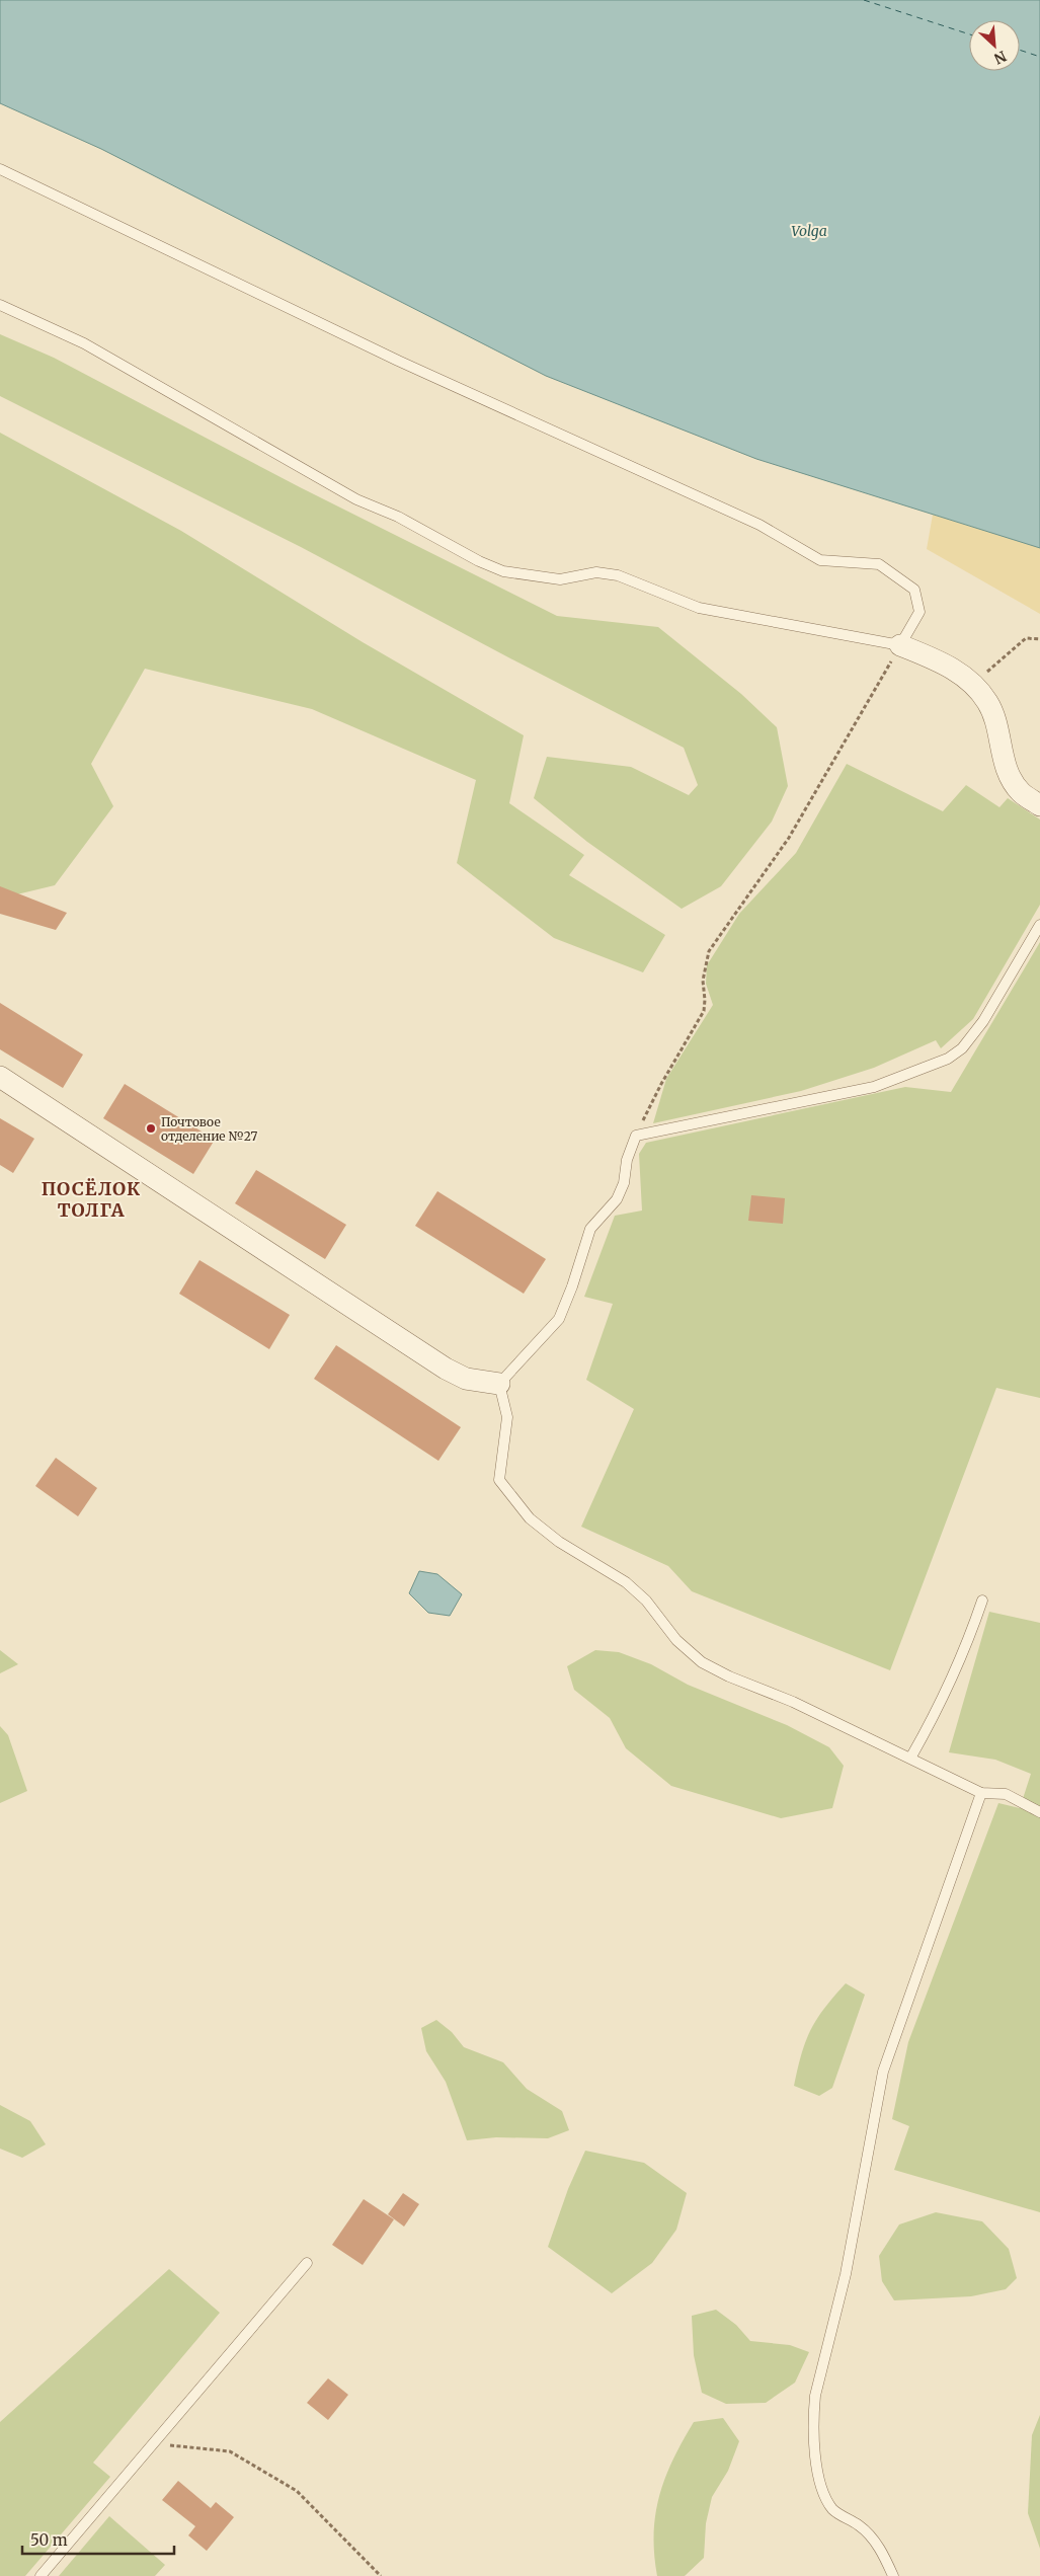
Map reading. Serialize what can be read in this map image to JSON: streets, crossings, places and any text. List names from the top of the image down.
{
  "districts": ["ПОСЁЛОК ТОЛГА"],
  "water": ["Volga"],
  "places": ["Почтовое отделение №27"],
  "scale_bar": "50 m",
  "north": "bottom right"
}
